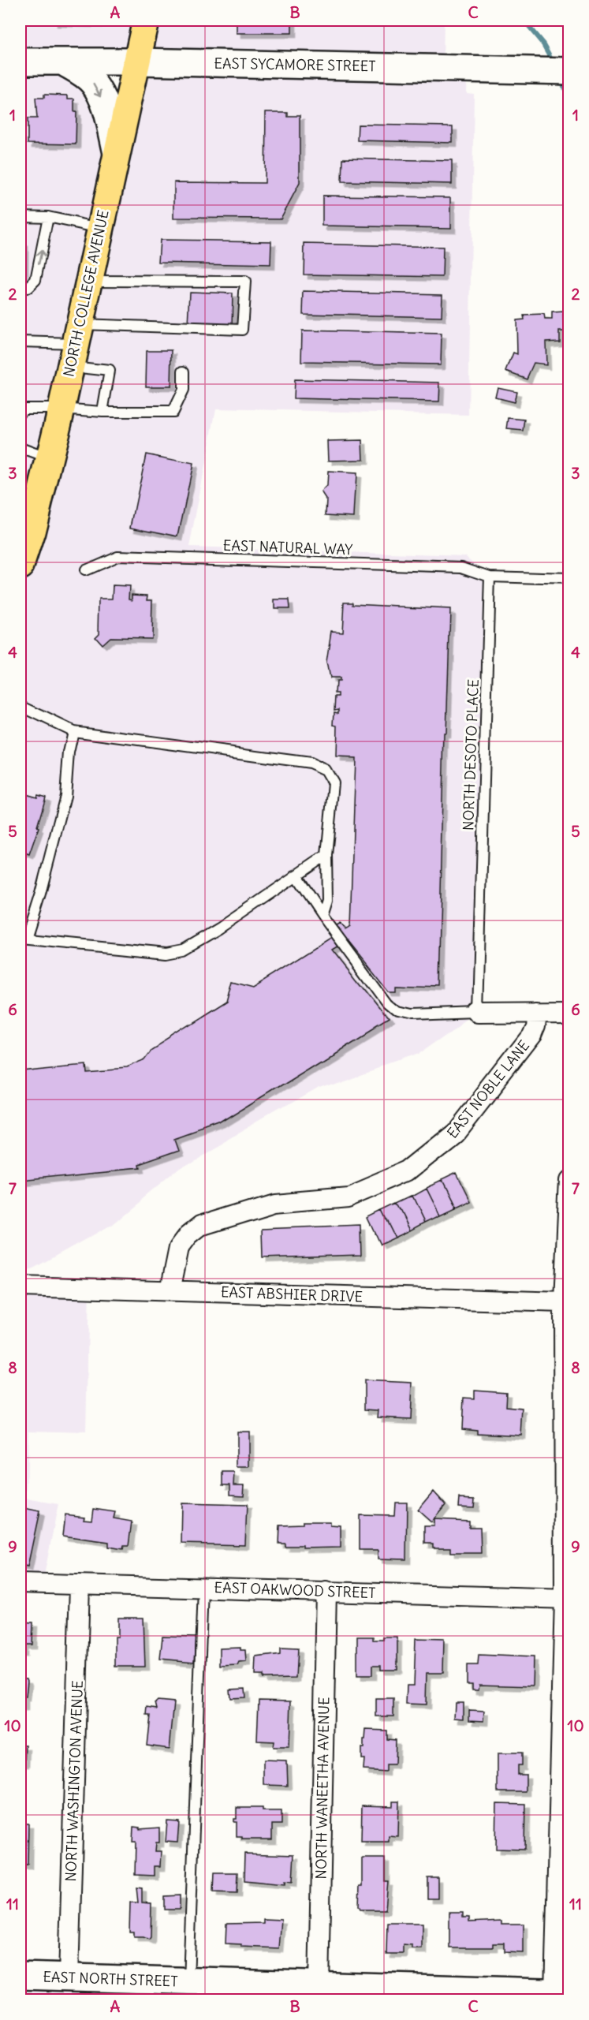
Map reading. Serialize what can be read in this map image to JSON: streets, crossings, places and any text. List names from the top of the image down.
{
  "streets": {
    "main road": ["NORTH COLLEGE AVENUE"],
    "street": [
      "EAST SYCAMORE STREET",
      "EAST NOBLE LANE",
      "EAST ABSHIER DRIVE",
      "EAST OAKWOOD STREET",
      "NORTH WASHINGTON AVENUE",
      "NORTH WANEETHA AVENUE",
      "EAST NORTH STREET"
    ],
    "lane": ["EAST NATURAL WAY", "NORTH DESOTO PLACE"]
  },
  "crossings": [
    ["EAST SYCAMORE STREET", "NORTH COLLEGE AVENUE"],
    ["EAST NATURAL WAY", "NORTH DESOTO PLACE"],
    ["EAST NOBLE LANE", "EAST ABSHIER DRIVE"],
    ["EAST OAKWOOD STREET", "NORTH WASHINGTON AVENUE"],
    ["EAST OAKWOOD STREET", "NORTH WANEETHA AVENUE"],
    ["NORTH WASHINGTON AVENUE", "EAST NORTH STREET"],
    ["NORTH WANEETHA AVENUE", "EAST NORTH STREET"]
  ],
  "grid": {
    "columns": ["A", "B", "C"],
    "rows": [
      "1",
      "2",
      "3",
      "4",
      "5",
      "6",
      "7",
      "8",
      "9",
      "10",
      "11"
    ]
  }
}
